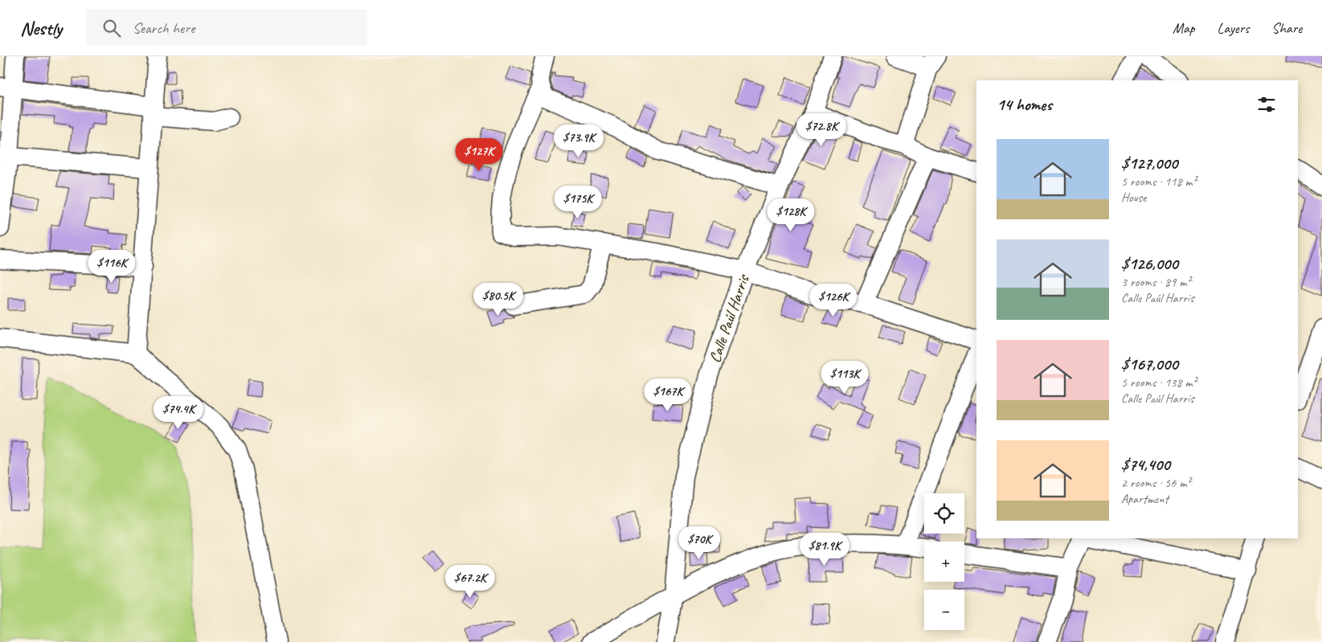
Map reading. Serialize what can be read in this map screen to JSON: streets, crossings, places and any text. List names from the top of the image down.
{
  "streets": {
    "street": ["Calle Paúl Harris"]
  },
  "page": {
    "header": "Nestly",
    "search": "Search here",
    "nav": ["Map", "Layers", "Share"],
    "heading": "14 homes",
    "price": [
      "$72.8K",
      "$73.9K",
      "$127K",
      "$175K",
      "$128K",
      "$116K",
      "$80.5K",
      "$126K",
      "$113K",
      "$167K",
      "$74.4K",
      "$70K",
      "$81.9K",
      "$67.2K"
    ],
    "list": [
      {
        "name": "$127,000",
        "note": "5 rooms · 118 m² · House"
      },
      {
        "name": "$126,000",
        "note": "3 rooms · 89 m² · Calle Paúl Harris"
      },
      {
        "name": "$167,000",
        "note": "5 rooms · 138 m² · Calle Paúl Harris"
      },
      {
        "name": "$74,400",
        "note": "2 rooms · 56 m² · Apartment"
      }
    ],
    "map_buttons": ["+", "−"]
  }
}
